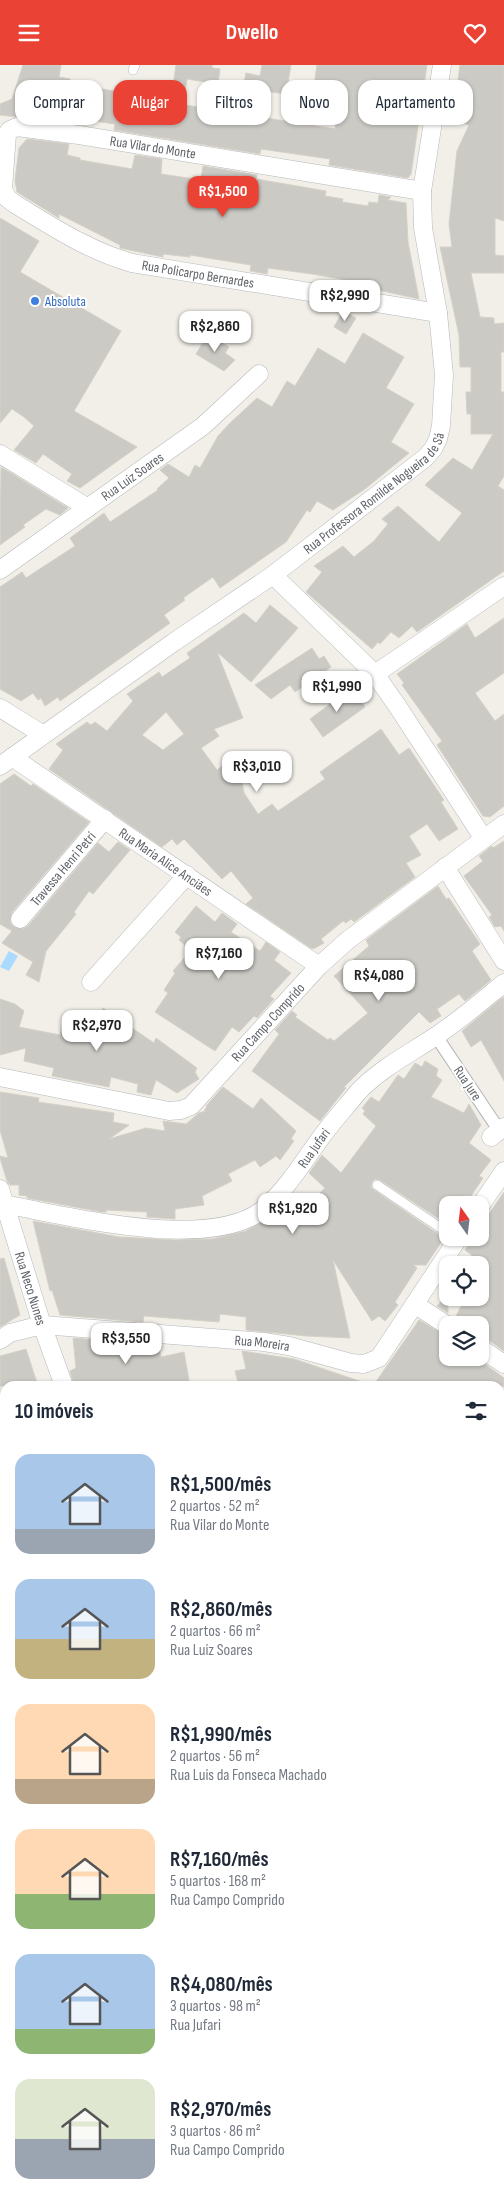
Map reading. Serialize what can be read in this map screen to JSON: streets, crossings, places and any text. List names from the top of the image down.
{
  "streets": {
    "street": [
      "Rua Vilar do Monte",
      "Rua Policarpo Bernardes",
      "Rua Luiz Soares",
      "Rua Professora Romilde Nogueira de Sá",
      "Rua Maria Alice Anciães",
      "Travessa Henri Petri",
      "Rua Campo Comprido",
      "Rua Jure",
      "Rua Jufari",
      "Rua Neco Nunes",
      "Rua Moreira"
    ]
  },
  "crossings": [
    ["Rua Vilar do Monte", "Rua Policarpo Bernardes"],
    ["Rua Vilar do Monte", "Rua Professora Romilde Nogueira de Sá"],
    ["Rua Policarpo Bernardes", "Rua Professora Romilde Nogueira de Sá"],
    ["Rua Professora Romilde Nogueira de Sá", "Rua Maria Alice Anciães"],
    ["Rua Maria Alice Anciães", "Travessa Henri Petri"],
    ["Rua Maria Alice Anciães", "Rua Campo Comprido"],
    ["Rua Jure", "Rua Jufari"],
    ["Rua Jufari", "Rua Neco Nunes"],
    ["Rua Neco Nunes", "Rua Moreira"]
  ],
  "places": ["Absoluta"],
  "north": "top",
  "page": {
    "header": "Dwello",
    "chip": [
      "Comprar",
      "Alugar",
      "Filtros",
      "Novo",
      "Apartamento"
    ],
    "price": [
      "R$1,500",
      "R$2,990",
      "R$2,860",
      "R$1,990",
      "R$3,010",
      "R$7,160",
      "R$4,080",
      "R$2,970",
      "R$1,920",
      "R$3,550"
    ],
    "heading": "10 imóveis",
    "list": [
      {
        "name": "R$1,500/mês",
        "note": "2 quartos · 52 m² · Rua Vilar do Monte"
      },
      {
        "name": "R$2,860/mês",
        "note": "2 quartos · 66 m² · Rua Luiz Soares"
      },
      {
        "name": "R$1,990/mês",
        "note": "2 quartos · 56 m² · Rua Luis da Fonseca Machado"
      },
      {
        "name": "R$7,160/mês",
        "note": "5 quartos · 168 m² · Rua Campo Comprido"
      },
      {
        "name": "R$4,080/mês",
        "note": "3 quartos · 98 m² · Rua Jufari"
      },
      {
        "name": "R$2,970/mês",
        "note": "3 quartos · 86 m² · Rua Campo Comprido"
      }
    ]
  }
}
